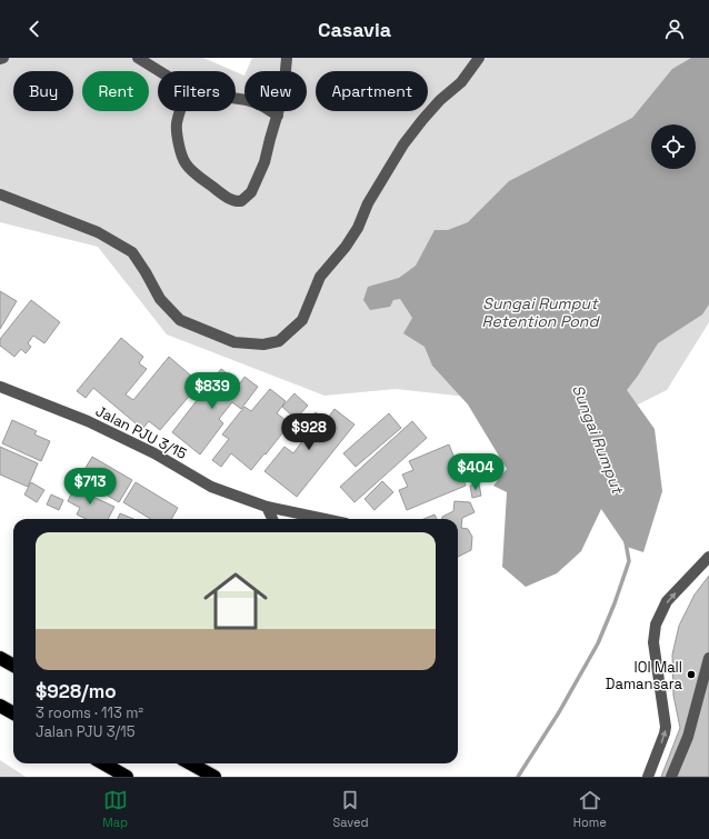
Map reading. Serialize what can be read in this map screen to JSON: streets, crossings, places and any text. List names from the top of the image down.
{
  "streets": {
    "street": ["Jalan PJU 3/15"]
  },
  "water": ["Sungai Rumput Retention Pond", "Sungai Rumput"],
  "places": ["IOI Mall Damansara"],
  "page": {
    "header": "Casavia",
    "chip": [
      "Buy",
      "Rent",
      "Filters",
      "New",
      "Apartment"
    ],
    "price": [
      "$839",
      "$928",
      "$404",
      "$713"
    ],
    "list": [
      {
        "name": "$928/mo",
        "note": "3 rooms · 113 m² · Jalan PJU 3/15"
      }
    ],
    "tabs": ["Map", "Saved", "Home"]
  }
}
